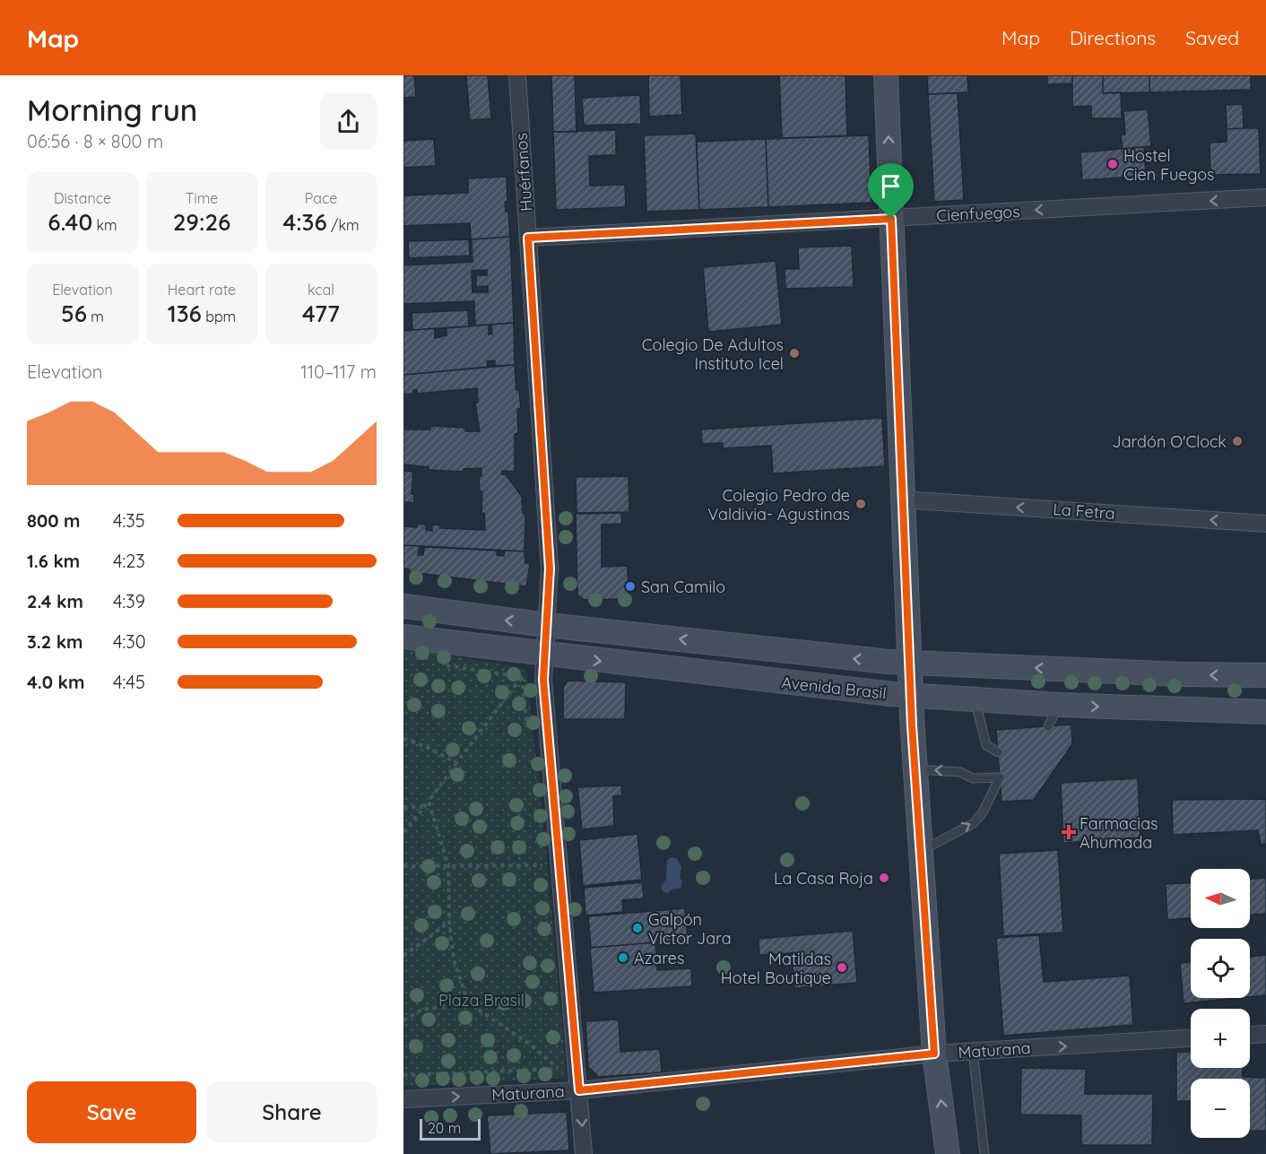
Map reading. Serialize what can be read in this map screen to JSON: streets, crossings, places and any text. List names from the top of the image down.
{
  "streets": {
    "main road": ["Avenida Brasil"],
    "street": [
      "Huérfanos",
      "Cienfuegos",
      "La Fetra",
      "Maturana"
    ]
  },
  "crossings": [
    ["Huérfanos", "Cienfuegos"],
    ["Huérfanos", "Avenida Brasil"],
    ["Huérfanos", "Maturana"]
  ],
  "one_way": ["Cienfuegos", "La Fetra", "Maturana"],
  "parks": ["Plaza Brasil"],
  "places": {
    "other": [
      "Hostel Cien Fuegos",
      "Colegio De Adultos Instituto Icel",
      "Jardón O'Clock",
      "Colegio Pedro de Valdivia- Agustinas",
      "San Camilo",
      "La Casa Roja",
      "Galpón Víctor Jara",
      "Azares",
      "Matildas Hotel Boutique"
    ],
    "health": ["Farmacias Ahumada"]
  },
  "scale_bar": "20 m",
  "north": "left",
  "page": {
    "header": "Map",
    "nav": ["Map", "Directions", "Saved"],
    "heading": ["Morning run", "06:56 · 8 × 800 m"],
    "stats": [
      ["Distance", "6.40 km"],
      ["Time", "29:26"],
      ["Pace", "4:36 /km"],
      ["Elevation", "56 m"],
      ["Heart rate", "136 bpm"],
      ["kcal", "477"]
    ],
    "chart": ["Elevation", "110–117 m"],
    "list": [
      {
        "name": "800 m",
        "note": "4:35"
      },
      {
        "name": "1.6 km",
        "note": "4:23"
      },
      {
        "name": "2.4 km",
        "note": "4:39"
      },
      {
        "name": "3.2 km",
        "note": "4:30"
      },
      {
        "name": "4.0 km",
        "note": "4:45"
      }
    ],
    "map_buttons": ["+", "−"],
    "buttons": ["Save", "Share"],
    "scale": "20 m"
  }
}
